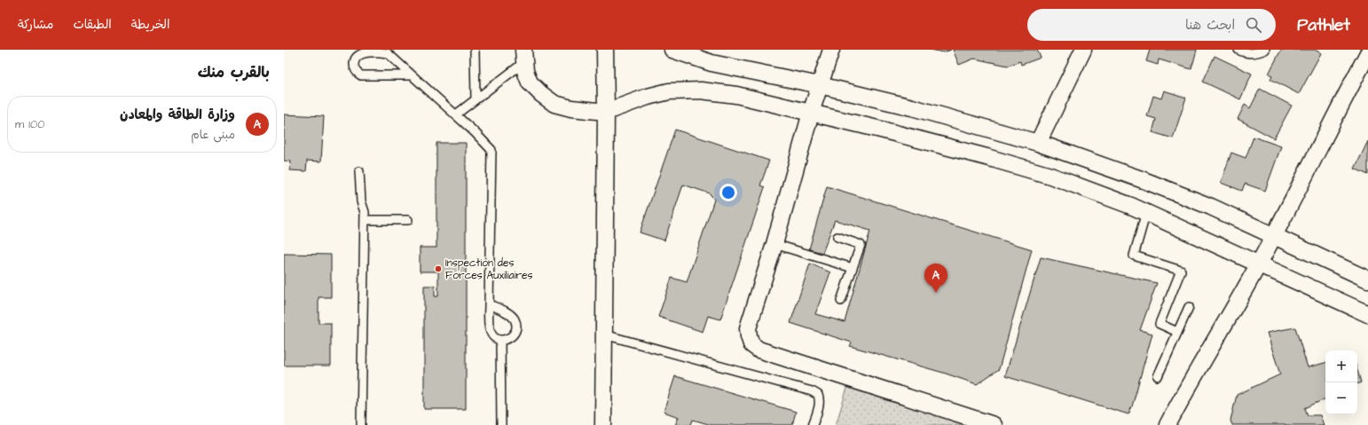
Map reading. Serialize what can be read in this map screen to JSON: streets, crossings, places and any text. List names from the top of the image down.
{
  "places": ["Inspection des Forces Auxiliaires"],
  "page": {
    "header": "Pathlet",
    "search": "ابحث هنا",
    "nav": ["الخريطة", "الطبقات", "مشاركة"],
    "heading": "بالقرب منك",
    "list": [
      {
        "mark": "A",
        "name": "وزارة الطاقة والمعادن",
        "note": "مبنى عام",
        "value": "100 m"
      }
    ],
    "pins": "A",
    "map_buttons": ["+", "−"]
  }
}
